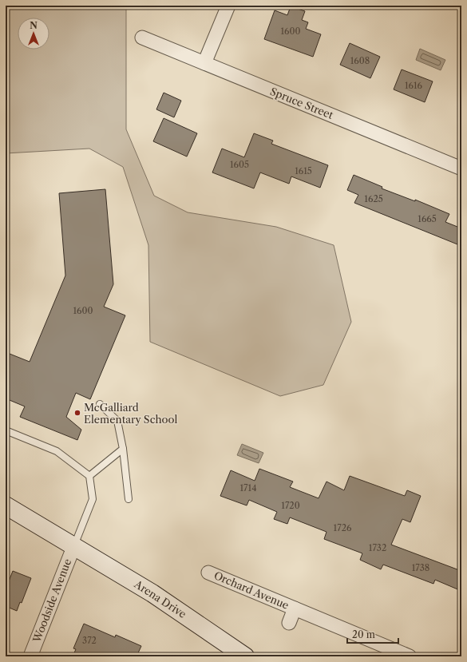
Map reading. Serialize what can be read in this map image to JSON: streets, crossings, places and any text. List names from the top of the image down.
{
  "streets": {
    "main road": ["Arena Drive"],
    "street": ["Spruce Street", "Orchard Avenue", "Woodside Avenue"]
  },
  "crossings": [
    ["Arena Drive", "Woodside Avenue"]
  ],
  "places": ["McGalliard Elementary School"],
  "house_numbers": [
    "1600",
    "1608",
    "1616",
    "1605",
    "1615",
    "1625",
    "1665",
    "1600",
    "1714",
    "1720",
    "1726",
    "1732",
    "1738",
    "372"
  ],
  "scale_bar": "20 m",
  "north": "top"
}
